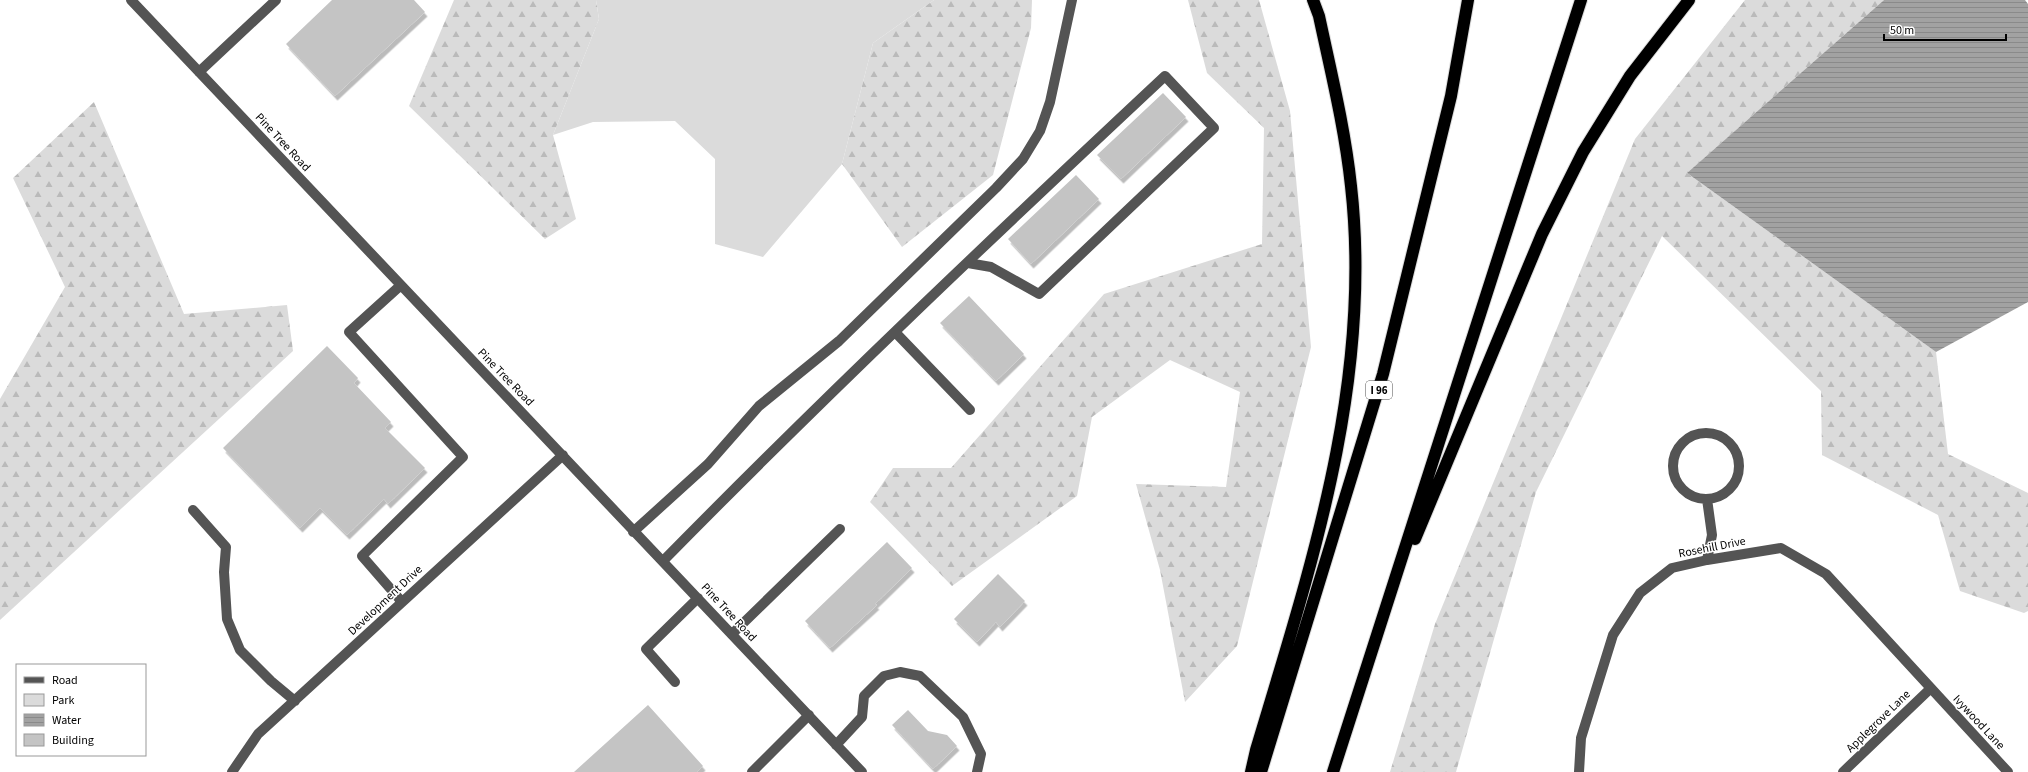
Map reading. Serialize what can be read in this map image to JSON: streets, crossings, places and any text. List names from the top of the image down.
{
  "streets": {
    "highway": ["I 96"],
    "street": [
      "Pine Tree Road",
      "Rosehill Drive",
      "Development Drive",
      "Applegrove Lane",
      "Ivywood Lane"
    ]
  },
  "crossings": [
    ["Pine Tree Road", "Development Drive"],
    ["Rosehill Drive", "Applegrove Lane"],
    ["Rosehill Drive", "Ivywood Lane"],
    ["Applegrove Lane", "Ivywood Lane"]
  ],
  "legend": [
    "Road",
    "Park",
    "Water",
    "Building"
  ],
  "scale_bar": "50 m"
}
